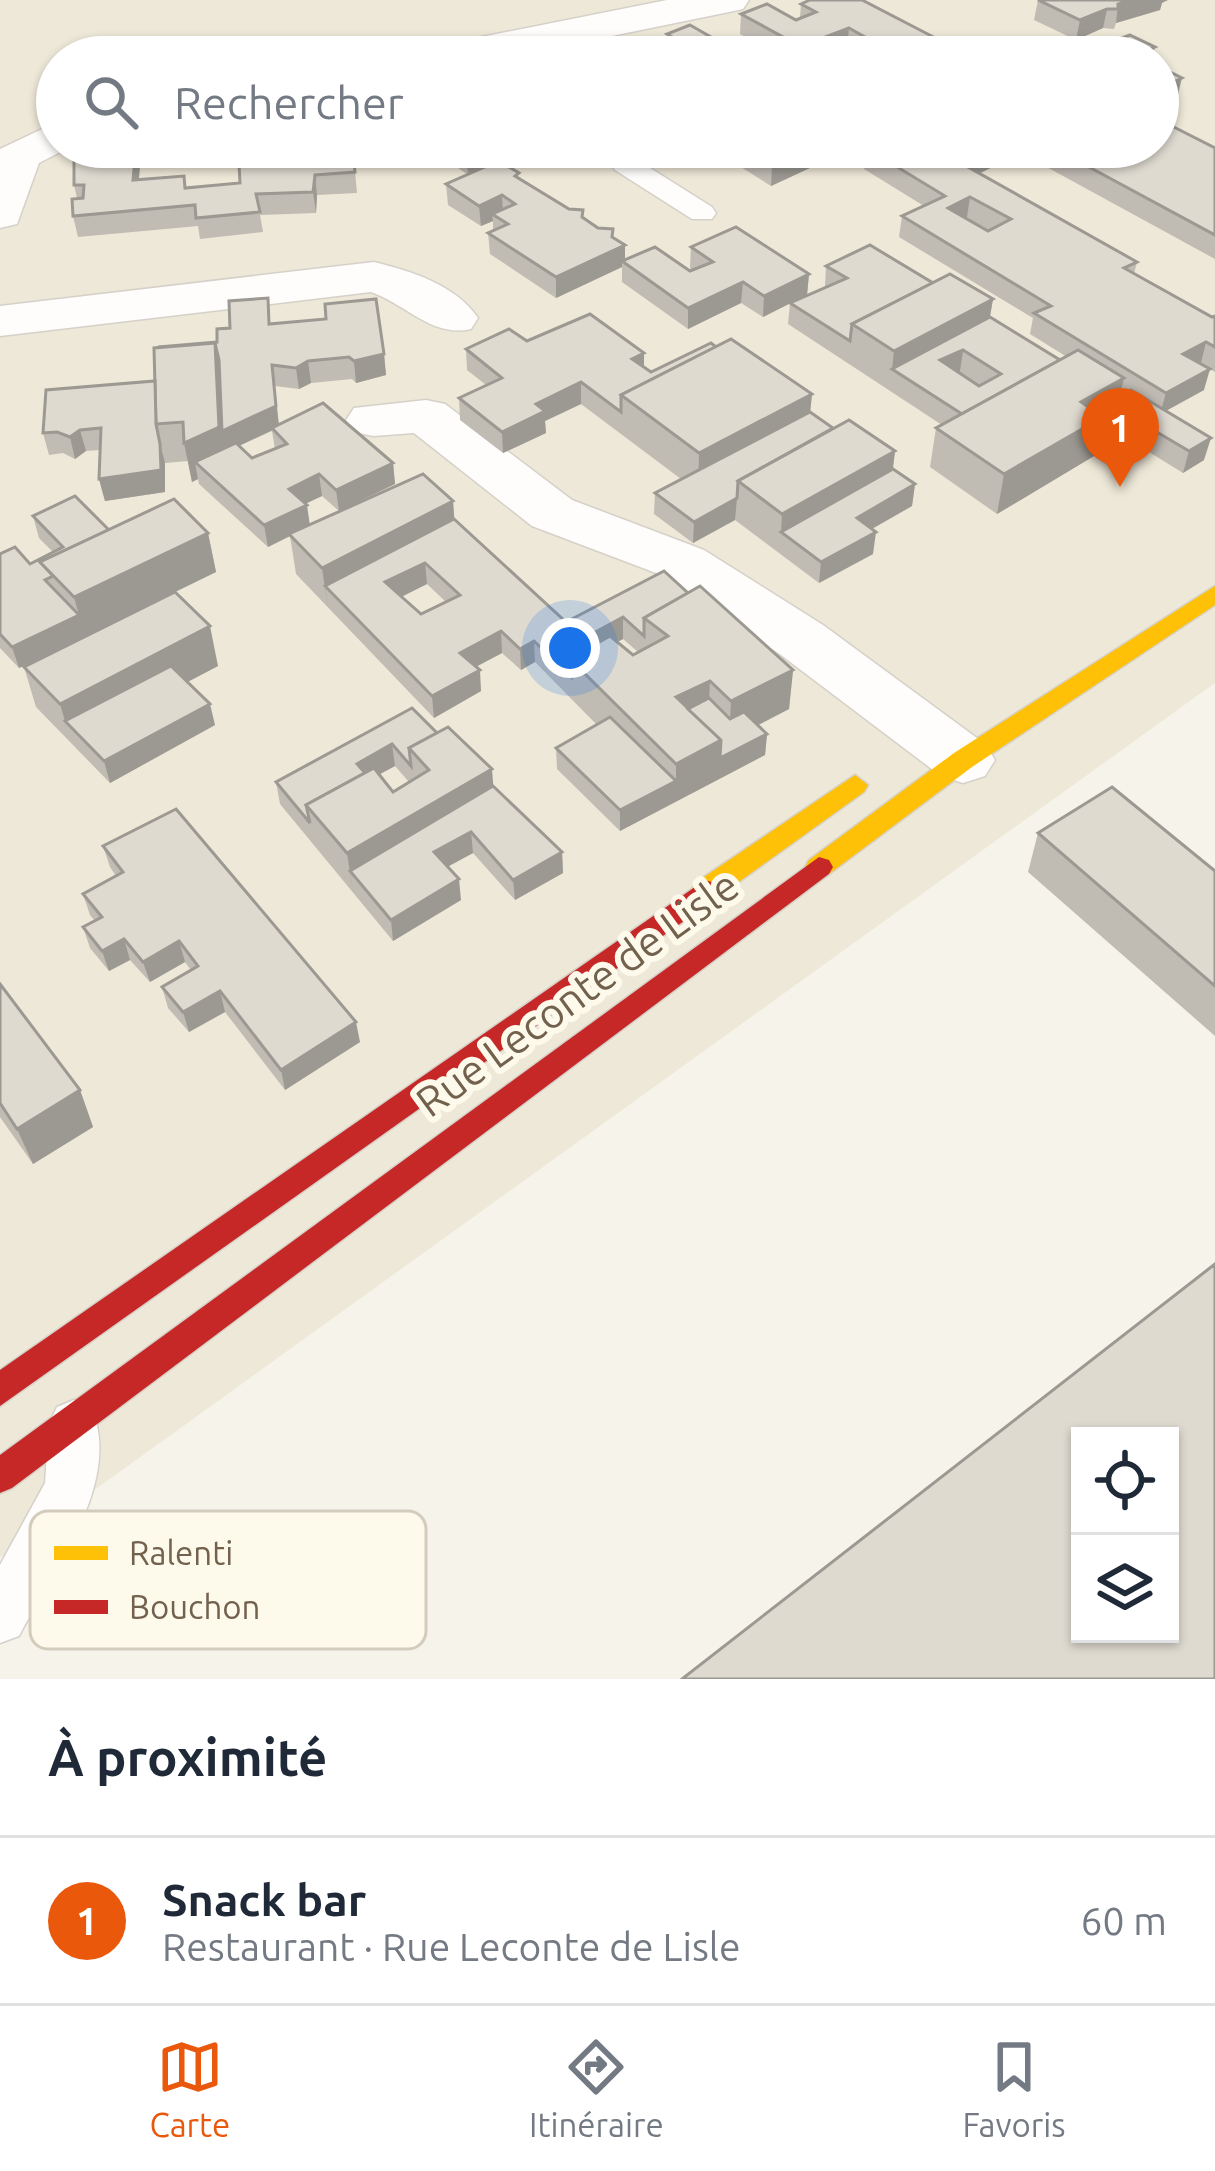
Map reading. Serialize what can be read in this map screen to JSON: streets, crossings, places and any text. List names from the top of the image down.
{
  "streets": {
    "main road": ["Rue Leconte de Lisle"]
  },
  "legend": ["Ralenti", "Bouchon"],
  "page": {
    "search": "Rechercher",
    "pins": "1",
    "heading": "À proximité",
    "list": [
      {
        "mark": "1",
        "name": "Snack bar",
        "note": "Restaurant · Rue Leconte de Lisle",
        "value": "60 m"
      }
    ],
    "nav": ["Carte", "Itinéraire", "Favoris"]
  }
}
